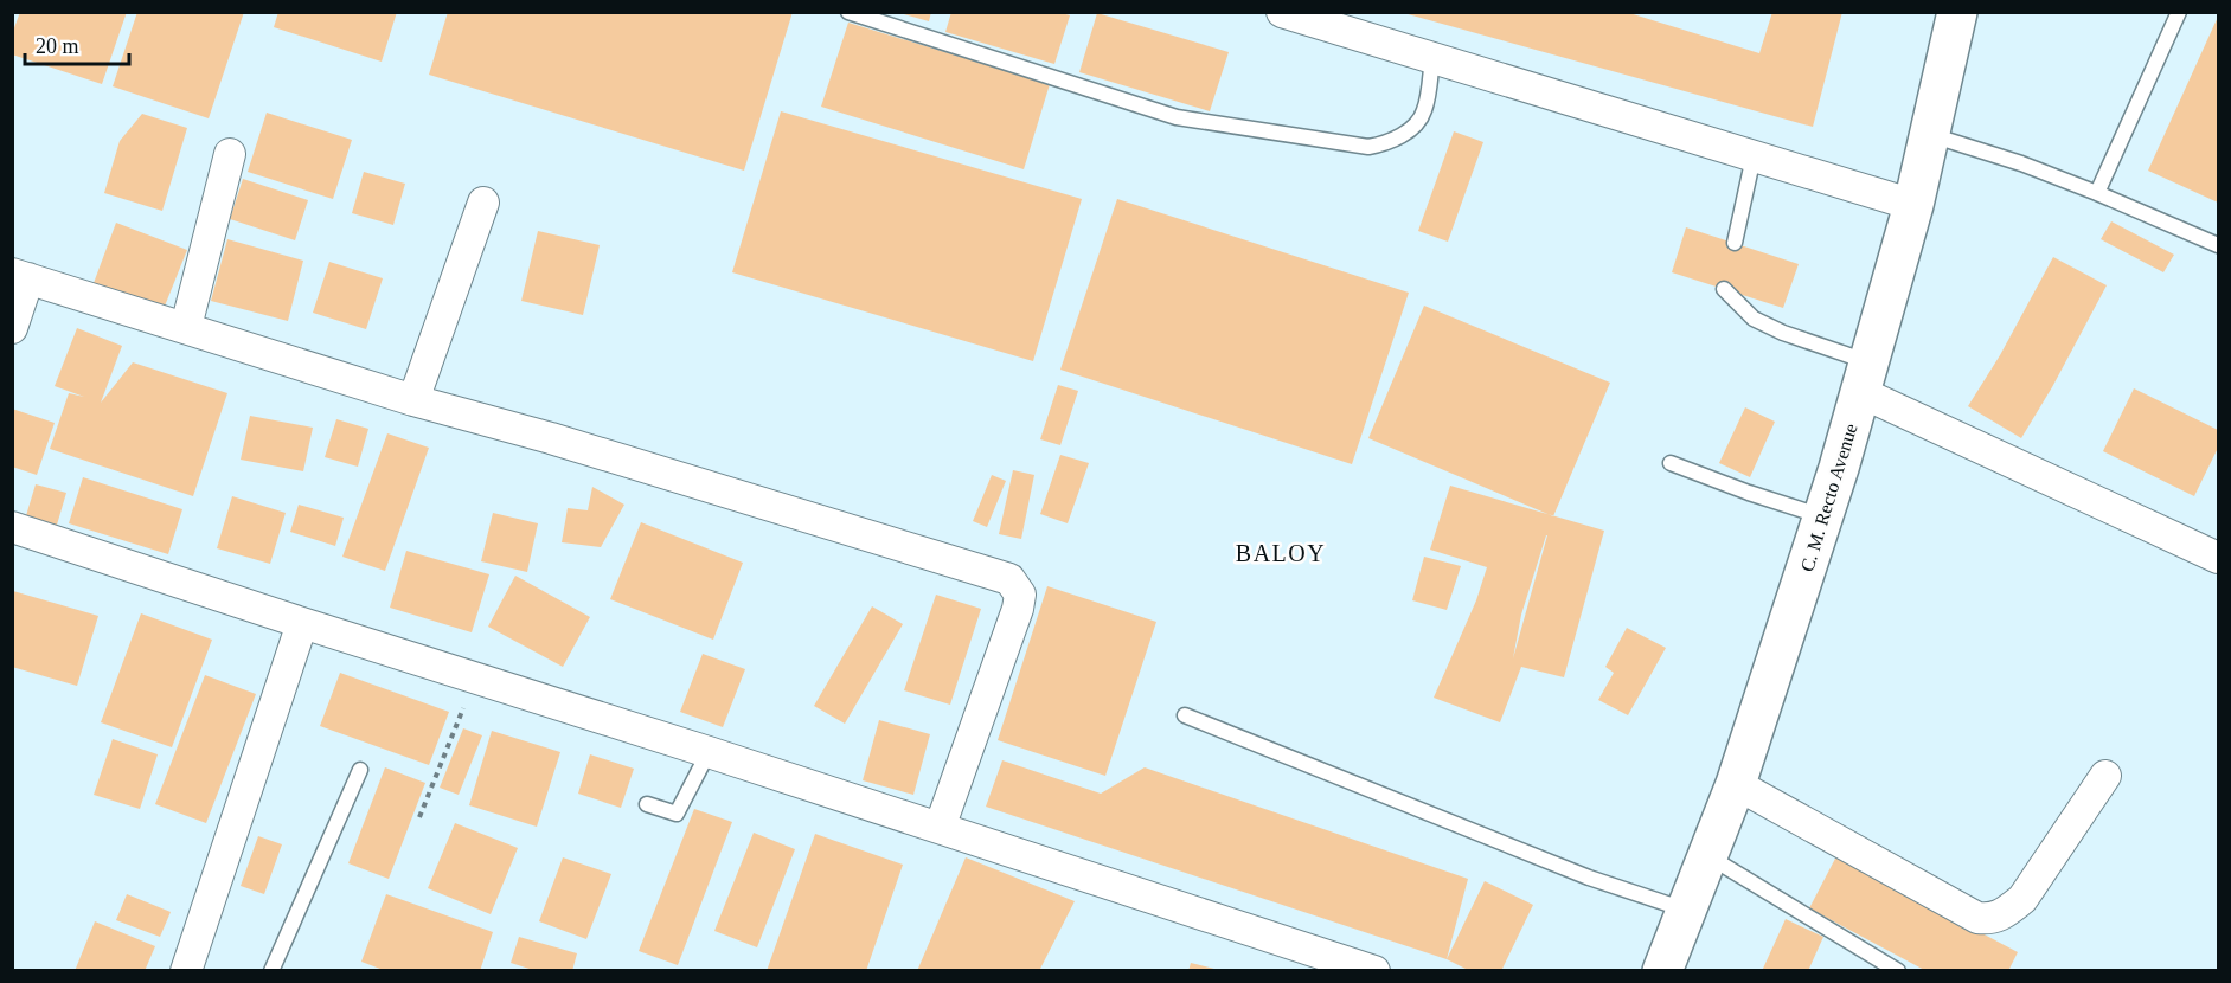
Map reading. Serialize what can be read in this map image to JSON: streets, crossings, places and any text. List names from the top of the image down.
{
  "streets": {
    "highway": ["C. M. Recto Avenue"]
  },
  "districts": ["BALOY"],
  "scale_bar": "20 m"
}
